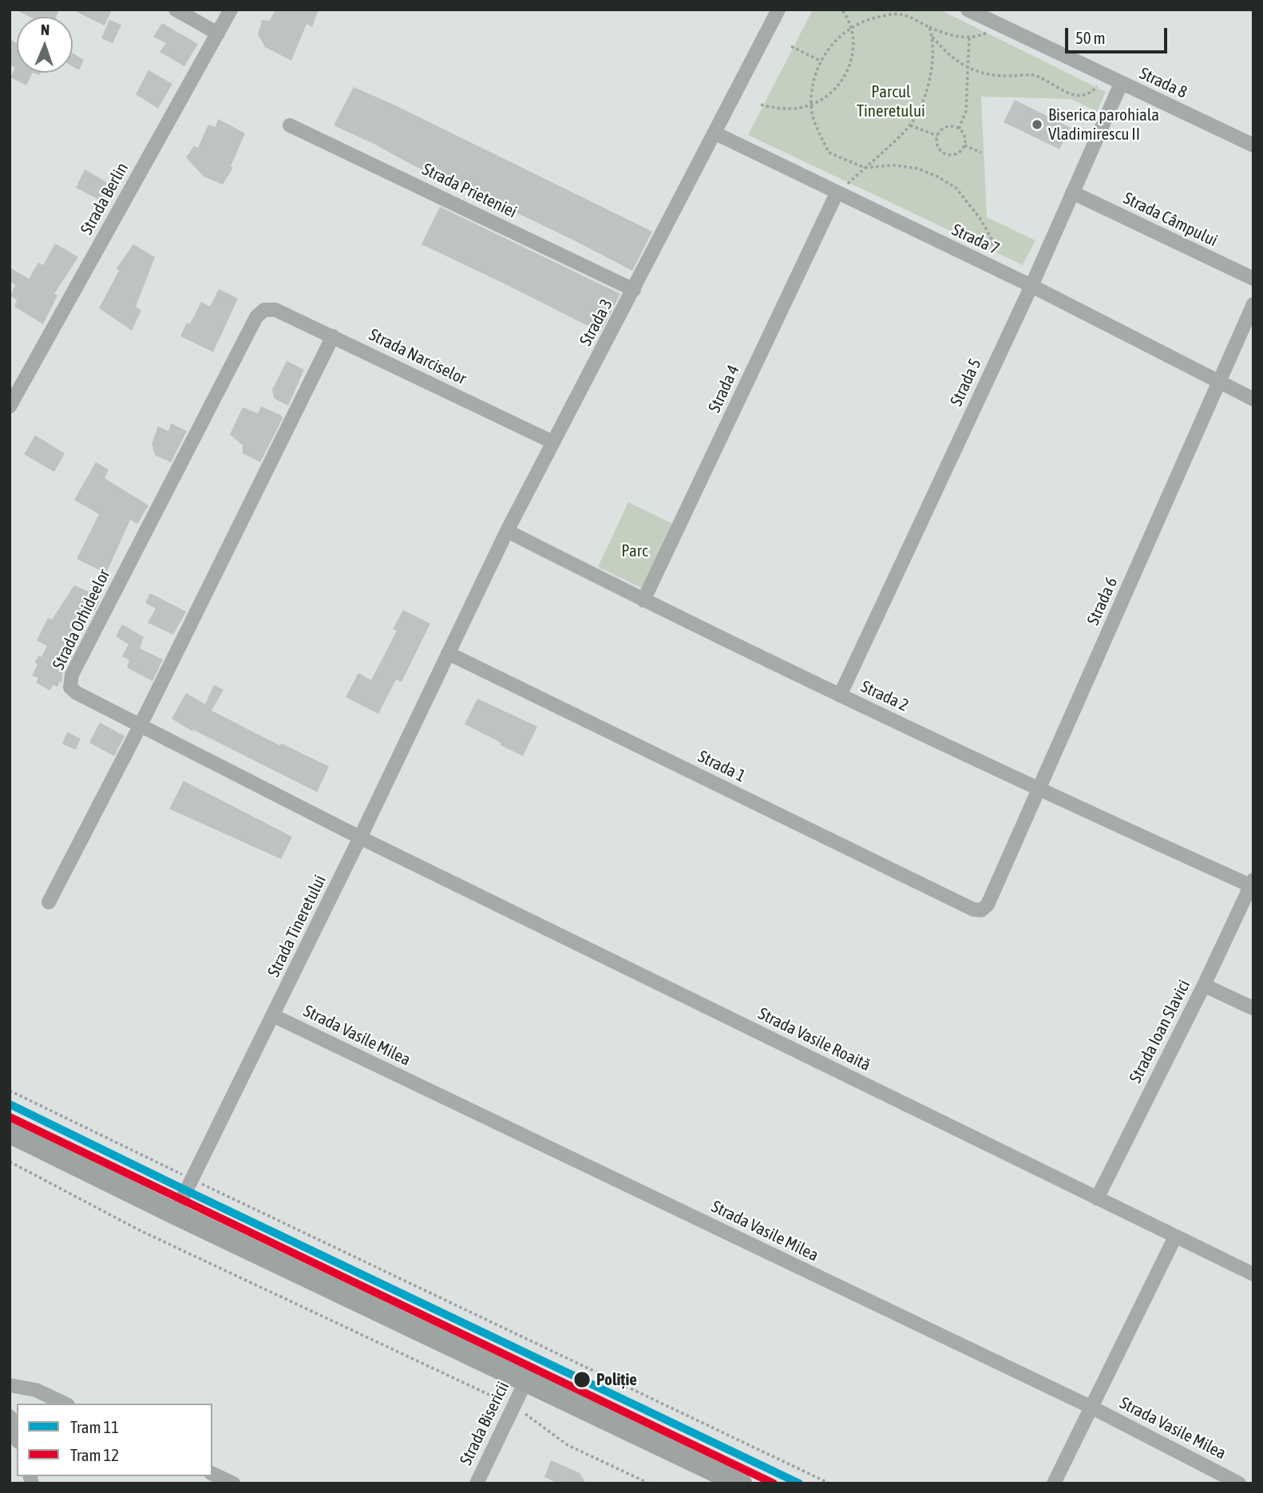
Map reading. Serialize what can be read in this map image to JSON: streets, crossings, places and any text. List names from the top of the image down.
{
  "streets": {
    "street": [
      "Strada 8",
      "Strada Prieteniei",
      "Strada Berlin",
      "Strada Câmpului",
      "Strada 7",
      "Strada 3",
      "Strada Narciselor",
      "Strada 5",
      "Strada 4",
      "Strada 6",
      "Strada Orhideelor",
      "Strada 2",
      "Strada 1",
      "Strada Tineretului",
      "Strada Ioan Slavici",
      "Strada Vasile Milea",
      "Strada Vasile Roaită",
      "Strada Bisericii"
    ]
  },
  "crossings": [
    ["Strada 8", "Strada 5"],
    ["Strada Prieteniei", "Strada 3"],
    ["Strada Câmpului", "Strada 5"],
    ["Strada 7", "Strada 3"],
    ["Strada 7", "Strada 5"],
    ["Strada 7", "Strada 4"],
    ["Strada 7", "Strada 6"],
    ["Strada 3", "Strada Narciselor"],
    ["Strada 3", "Strada 2"],
    ["Strada 3", "Strada 1"],
    ["Strada 3", "Strada Tineretului"],
    ["Strada Narciselor", "Strada Orhideelor"],
    ["Strada 5", "Strada 2"],
    ["Strada 4", "Strada 2"],
    ["Strada 6", "Strada 2"],
    ["Strada 6", "Strada 1"],
    ["Strada Orhideelor", "Strada Tineretului"],
    ["Strada Orhideelor", "Strada Vasile Roaită"],
    ["Strada 2", "Strada Ioan Slavici"],
    ["Strada 1", "Strada Tineretului"],
    ["Strada Tineretului", "Strada Vasile Milea"],
    ["Strada Tineretului", "Strada Vasile Roaită"],
    ["Strada Ioan Slavici", "Strada Vasile Roaită"]
  ],
  "parks": ["Parcul Tineretului", "Parc"],
  "places": ["Biserica parohiala Vladimirescu II", "Poliție"],
  "lines": ["tram line 11", "tram line 12"],
  "legend": ["Tram 11", "Tram 12"],
  "scale_bar": "50 m",
  "north": "top"
}
